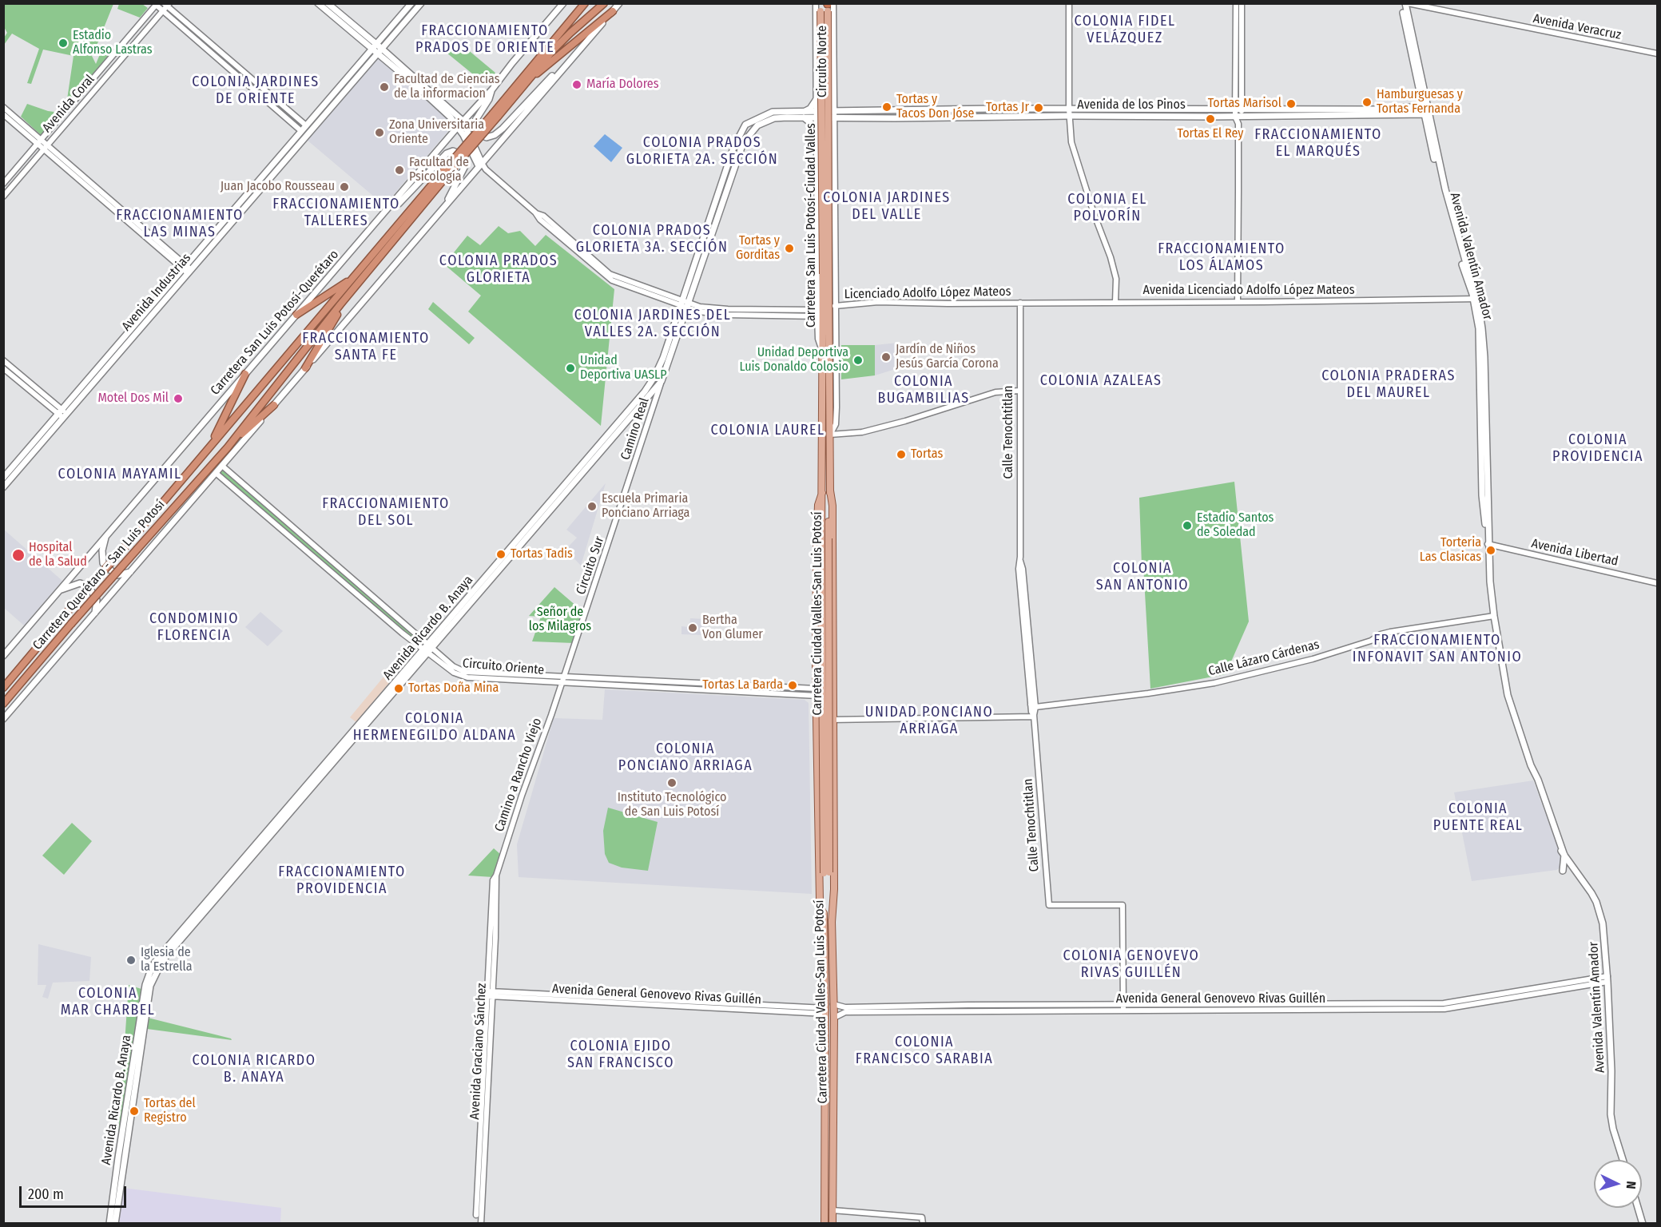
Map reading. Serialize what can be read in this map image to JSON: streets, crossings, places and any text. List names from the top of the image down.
{
  "streets": {
    "highway": ["Carretera Querétaro - San Luis Potosí"],
    "main road": [
      "Avenida de los Pinos",
      "Carretera San Luis Potosí-Ciudad Valles",
      "Avenida Valentín Amador",
      "Avenida Industrias",
      "Carretera San Luis Potosí-Querétaro",
      "Carretera Ciudad Valles-San Luis Potosí",
      "Avenida Ricardo B. Anaya"
    ],
    "street": [
      "Avenida Veracruz",
      "Circuito Norte",
      "Avenida Coral",
      "Avenida Licenciado Adolfo López Mateos",
      "Licenciado Adolfo López Mateos",
      "Camino Real",
      "Calle Tenochtitlan",
      "Avenida Libertad",
      "Circuito Sur",
      "Calle Lázaro Cárdenas",
      "Circuito Oriente",
      "Camino a Rancho Viejo",
      "Avenida General Genovevo Rivas Guillén",
      "Avenida Graciano Sánchez"
    ]
  },
  "crossings": [
    ["Avenida Veracruz", "Avenida Valentín Amador"],
    ["Circuito Norte", "Avenida de los Pinos"],
    ["Circuito Norte", "Carretera San Luis Potosí-Ciudad Valles"],
    ["Circuito Norte", "Licenciado Adolfo López Mateos"],
    ["Circuito Norte", "Carretera Ciudad Valles-San Luis Potosí"],
    ["Circuito Norte", "Avenida Ricardo B. Anaya"],
    ["Avenida de los Pinos", "Avenida Valentín Amador"],
    ["Avenida de los Pinos", "Avenida Ricardo B. Anaya"],
    ["Carretera San Luis Potosí-Ciudad Valles", "Carretera Ciudad Valles-San Luis Potosí"],
    ["Carretera San Luis Potosí-Ciudad Valles", "Avenida General Genovevo Rivas Guillén"],
    ["Avenida Valentín Amador", "Avenida Licenciado Adolfo López Mateos"],
    ["Avenida Valentín Amador", "Avenida Libertad"],
    ["Avenida Valentín Amador", "Calle Lázaro Cárdenas"],
    ["Avenida Valentín Amador", "Avenida General Genovevo Rivas Guillén"],
    ["Avenida Licenciado Adolfo López Mateos", "Licenciado Adolfo López Mateos"],
    ["Avenida Licenciado Adolfo López Mateos", "Calle Tenochtitlan"],
    ["Licenciado Adolfo López Mateos", "Calle Tenochtitlan"],
    ["Camino Real", "Circuito Sur"],
    ["Camino Real", "Avenida Ricardo B. Anaya"],
    ["Calle Tenochtitlan", "Calle Lázaro Cárdenas"],
    ["Calle Tenochtitlan", "Avenida General Genovevo Rivas Guillén"],
    ["Circuito Sur", "Circuito Oriente"],
    ["Circuito Sur", "Camino a Rancho Viejo"],
    ["Carretera Ciudad Valles-San Luis Potosí", "Avenida General Genovevo Rivas Guillén"],
    ["Avenida Ricardo B. Anaya", "Circuito Oriente"],
    ["Circuito Oriente", "Camino a Rancho Viejo"],
    ["Camino a Rancho Viejo", "Avenida Graciano Sánchez"],
    ["Avenida General Genovevo Rivas Guillén", "Avenida Graciano Sánchez"]
  ],
  "districts": [
    "COLONIA FIDEL VELÁZQUEZ",
    "FRACCIONAMIENTO PRADOS DE ORIENTE",
    "COLONIA JARDINES DE ORIENTE",
    "FRACCIONAMIENTO EL MARQUÉS",
    "COLONIA PRADOS GLORIETA 2A. SECCIÓN",
    "COLONIA JARDINES DEL VALLE",
    "COLONIA EL POLVORÍN",
    "FRACCIONAMIENTO TALLERES",
    "FRACCIONAMIENTO LAS MINAS",
    "COLONIA PRADOS GLORIETA 3A. SECCIÓN",
    "FRACCIONAMIENTO LOS ÁLAMOS",
    "COLONIA PRADOS GLORIETA",
    "COLONIA JARDINES DEL VALLES 2A. SECCIÓN",
    "FRACCIONAMIENTO SANTA FE",
    "COLONIA PRADERAS DEL MAUREL",
    "COLONIA AZALEAS",
    "COLONIA BUGAMBILIAS",
    "COLONIA LAUREL",
    "COLONIA PROVIDENCIA",
    "COLONIA MAYAMIL",
    "FRACCIONAMIENTO DEL SOL",
    "COLONIA SAN ANTONIO",
    "CONDOMINIO FLORENCIA",
    "FRACCIONAMIENTO INFONAVIT SAN ANTONIO",
    "UNIDAD PONCIANO ARRIAGA",
    "COLONIA HERMENEGILDO ALDANA",
    "COLONIA PONCIANO ARRIAGA",
    "COLONIA PUENTE REAL",
    "FRACCIONAMIENTO PROVIDENCIA",
    "COLONIA GENOVEVO RIVAS GUILLÉN",
    "COLONIA MAR CHARBEL",
    "COLONIA FRANCISCO SARABIA",
    "COLONIA EJIDO SAN FRANCISCO",
    "COLONIA RICARDO B. ANAYA"
  ],
  "parks": ["Señor de los Milagros"],
  "places": [
    "Estadio Alfonso Lastras",
    "María Dolores",
    "Facultad de Ciencias de la informacion",
    "Hamburguesas y Tortas Fernanda",
    "Tortas Marisol",
    "Tortas y Tacos Don Jóse",
    "Tortas Jr",
    "Tortas El Rey",
    "Zona Universitaria Oriente",
    "Facultad de Psicología",
    "Juan Jacobo Rousseau",
    "Tortas y Gorditas",
    "Jardín de Niños Jesús García Corona",
    "Unidad Deportiva Luis Donaldo Colosio",
    "Unidad Deportiva UASLP",
    "Motel Dos Mil",
    "Tortas",
    "Escuela Primaria Ponciano Arriaga",
    "Estadio Santos de Soledad",
    "Torteria Las Clasicas",
    "Tortas Tadis",
    "Hospital de la Salud",
    "Bertha Von Glumer",
    "Tortas La Barda",
    "Tortas Doña Mina",
    "Instituto Tecnológico de San Luis Potosí",
    "Iglesia de la Estrella",
    "Tortas del Registro"
  ],
  "scale_bar": "200 m",
  "north": "right"
}
